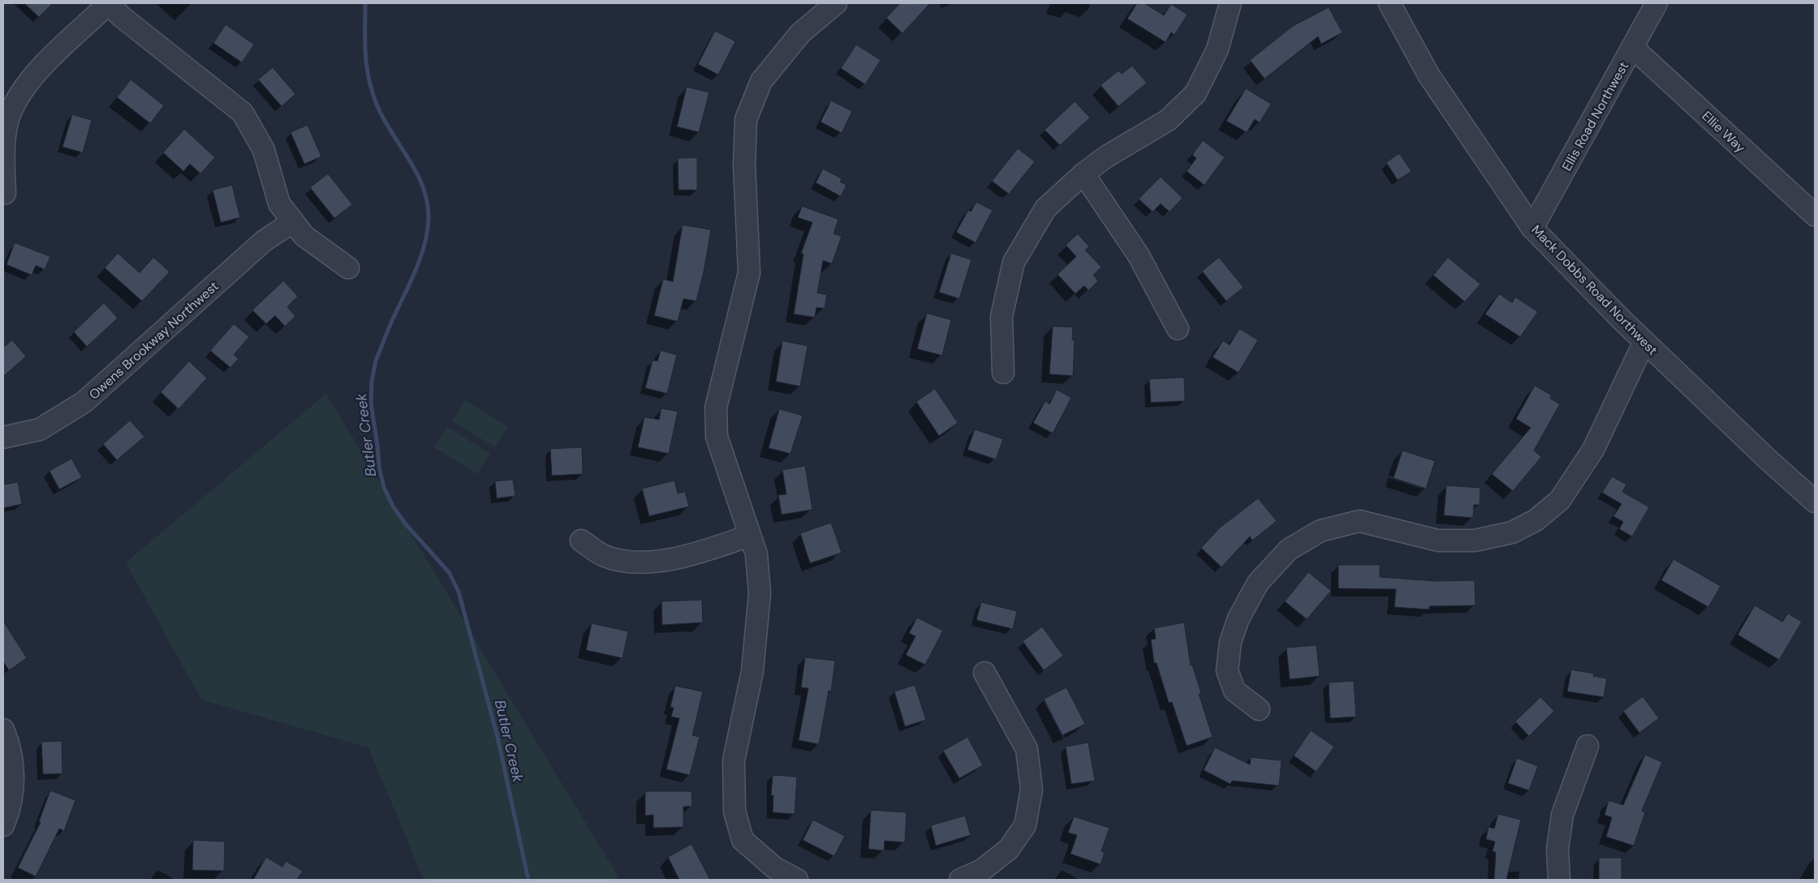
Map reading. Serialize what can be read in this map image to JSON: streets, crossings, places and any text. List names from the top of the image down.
{
  "streets": {
    "street": [
      "Ellis Road Northwest",
      "Ellie Way",
      "Mack Dobbs Road Northwest",
      "Owens Brookway Northwest"
    ]
  },
  "crossings": [
    ["Ellis Road Northwest", "Ellie Way"],
    ["Ellis Road Northwest", "Mack Dobbs Road Northwest"]
  ],
  "water": ["Butler Creek"]
}
